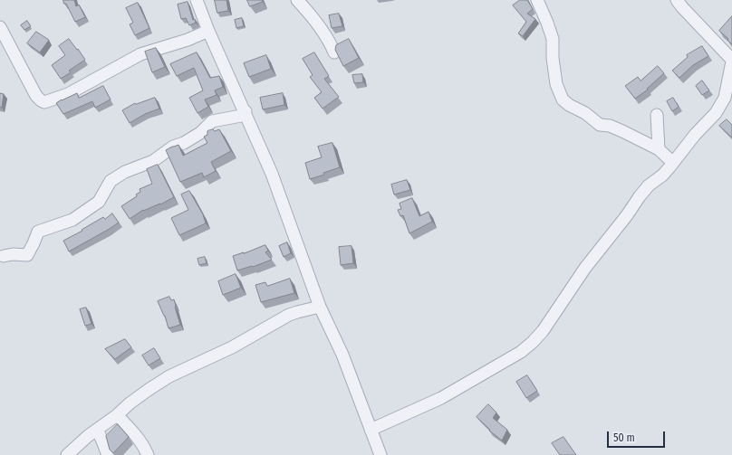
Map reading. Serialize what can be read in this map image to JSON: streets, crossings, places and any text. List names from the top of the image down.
{
  "scale_bar": "50 m"
}
